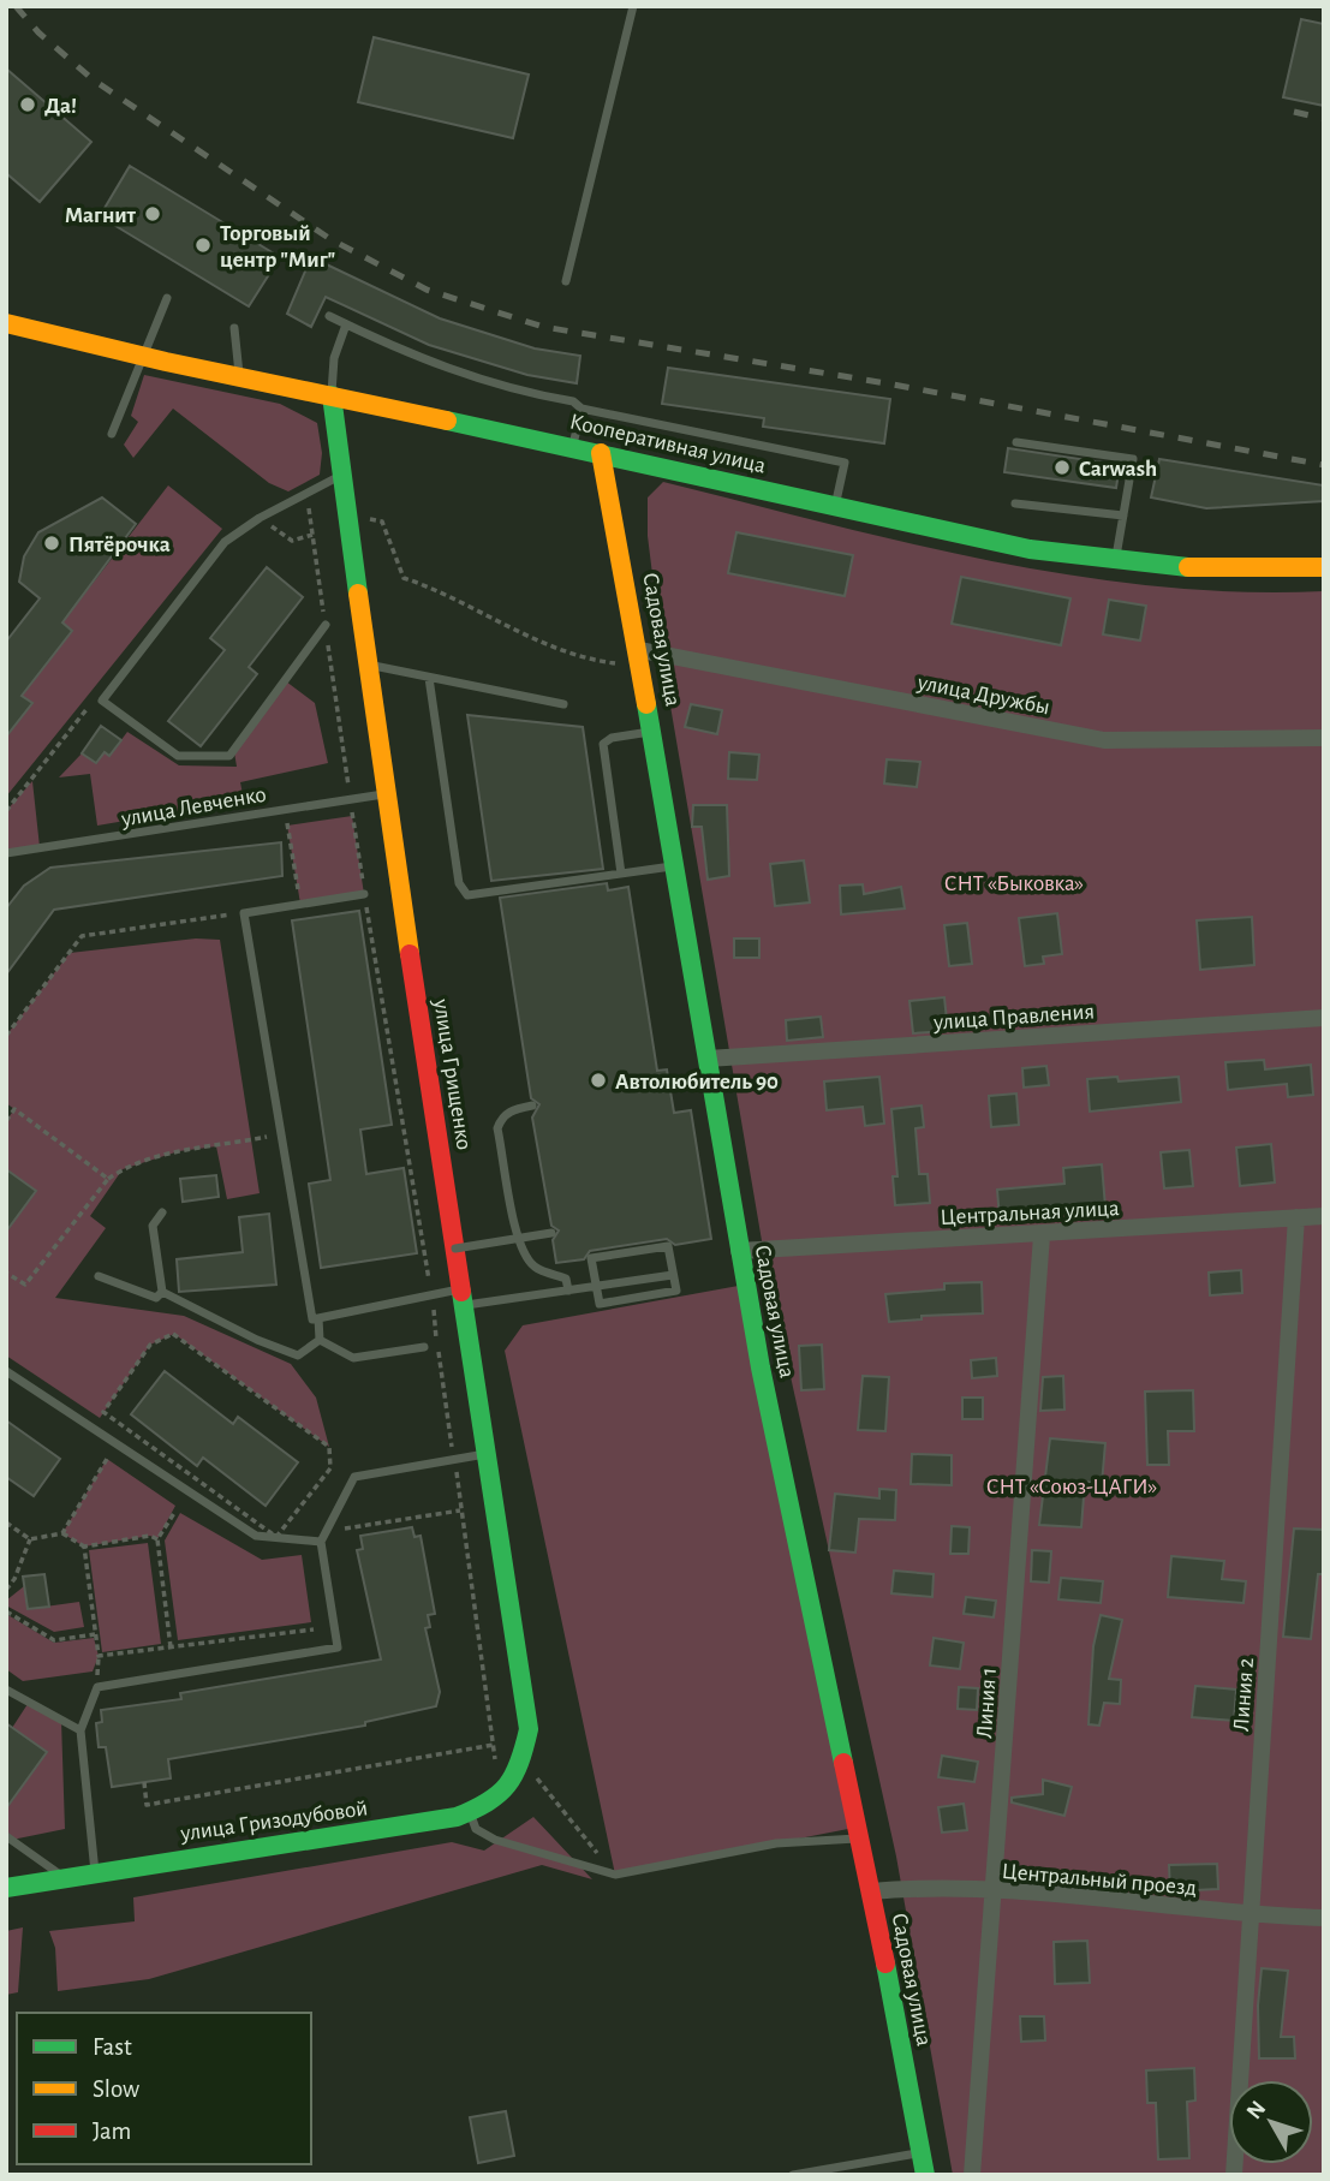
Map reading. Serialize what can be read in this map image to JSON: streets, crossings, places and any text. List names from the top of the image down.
{
  "streets": {
    "street": [
      "Кооперативная улица",
      "Садовая улица",
      "улица Дружбы",
      "улица Правления",
      "улица Грищенко",
      "Центральная улица",
      "Линия 2",
      "Линия 1",
      "улица Гризодубовой",
      "Центральный проезд"
    ],
    "lane": ["улица Левченко"]
  },
  "crossings": [
    ["Кооперативная улица", "Садовая улица"],
    ["Кооперативная улица", "улица Грищенко"],
    ["Садовая улица", "улица Дружбы"],
    ["Садовая улица", "улица Правления"],
    ["Садовая улица", "Центральная улица"],
    ["Садовая улица", "Центральный проезд"],
    ["улица Левченко", "улица Грищенко"],
    ["улица Грищенко", "улица Гризодубовой"],
    ["Центральная улица", "Линия 2"],
    ["Центральная улица", "Линия 1"],
    ["Линия 2", "Центральный проезд"],
    ["Линия 1", "Центральный проезд"]
  ],
  "parks": ["СНТ «Быковка»", "СНТ «Союз-ЦАГИ»"],
  "places": [
    "Да!",
    "Магнит",
    "Торговый центр \"Миг\"",
    "Carwash",
    "Пятёрочка",
    "Автолюбитель 90"
  ],
  "legend": ["Fast", "Slow", "Jam"],
  "north": "top left"
}
